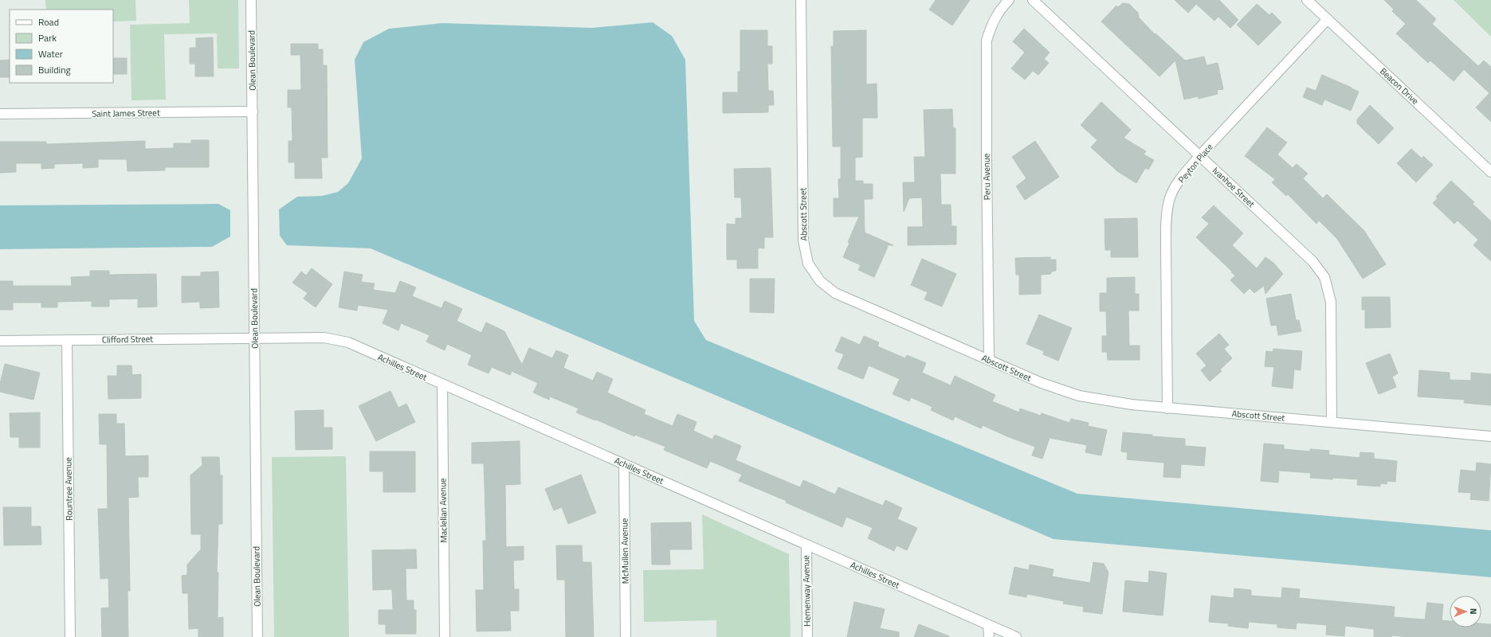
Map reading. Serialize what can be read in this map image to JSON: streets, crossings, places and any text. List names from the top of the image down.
{
  "streets": {
    "street": [
      "Olean Boulevard",
      "Beacon Drive",
      "Saint James Street",
      "Peyton Place",
      "Peru Avenue",
      "Ivanhoe Street",
      "Abscott Street",
      "Clifford Street",
      "Achilles Street",
      "Rountree Avenue",
      "Maclellan Avenue",
      "McMullen Avenue",
      "Hemenway Avenue"
    ]
  },
  "crossings": [
    ["Olean Boulevard", "Saint James Street"],
    ["Olean Boulevard", "Clifford Street"],
    ["Olean Boulevard", "Achilles Street"],
    ["Beacon Drive", "Peyton Place"],
    ["Peyton Place", "Ivanhoe Street"],
    ["Peyton Place", "Abscott Street"],
    ["Peru Avenue", "Abscott Street"],
    ["Ivanhoe Street", "Abscott Street"],
    ["Clifford Street", "Achilles Street"],
    ["Clifford Street", "Rountree Avenue"],
    ["Achilles Street", "Maclellan Avenue"],
    ["Achilles Street", "McMullen Avenue"],
    ["Achilles Street", "Hemenway Avenue"]
  ],
  "legend": [
    "Road",
    "Park",
    "Water",
    "Building"
  ],
  "north": "right"
}
